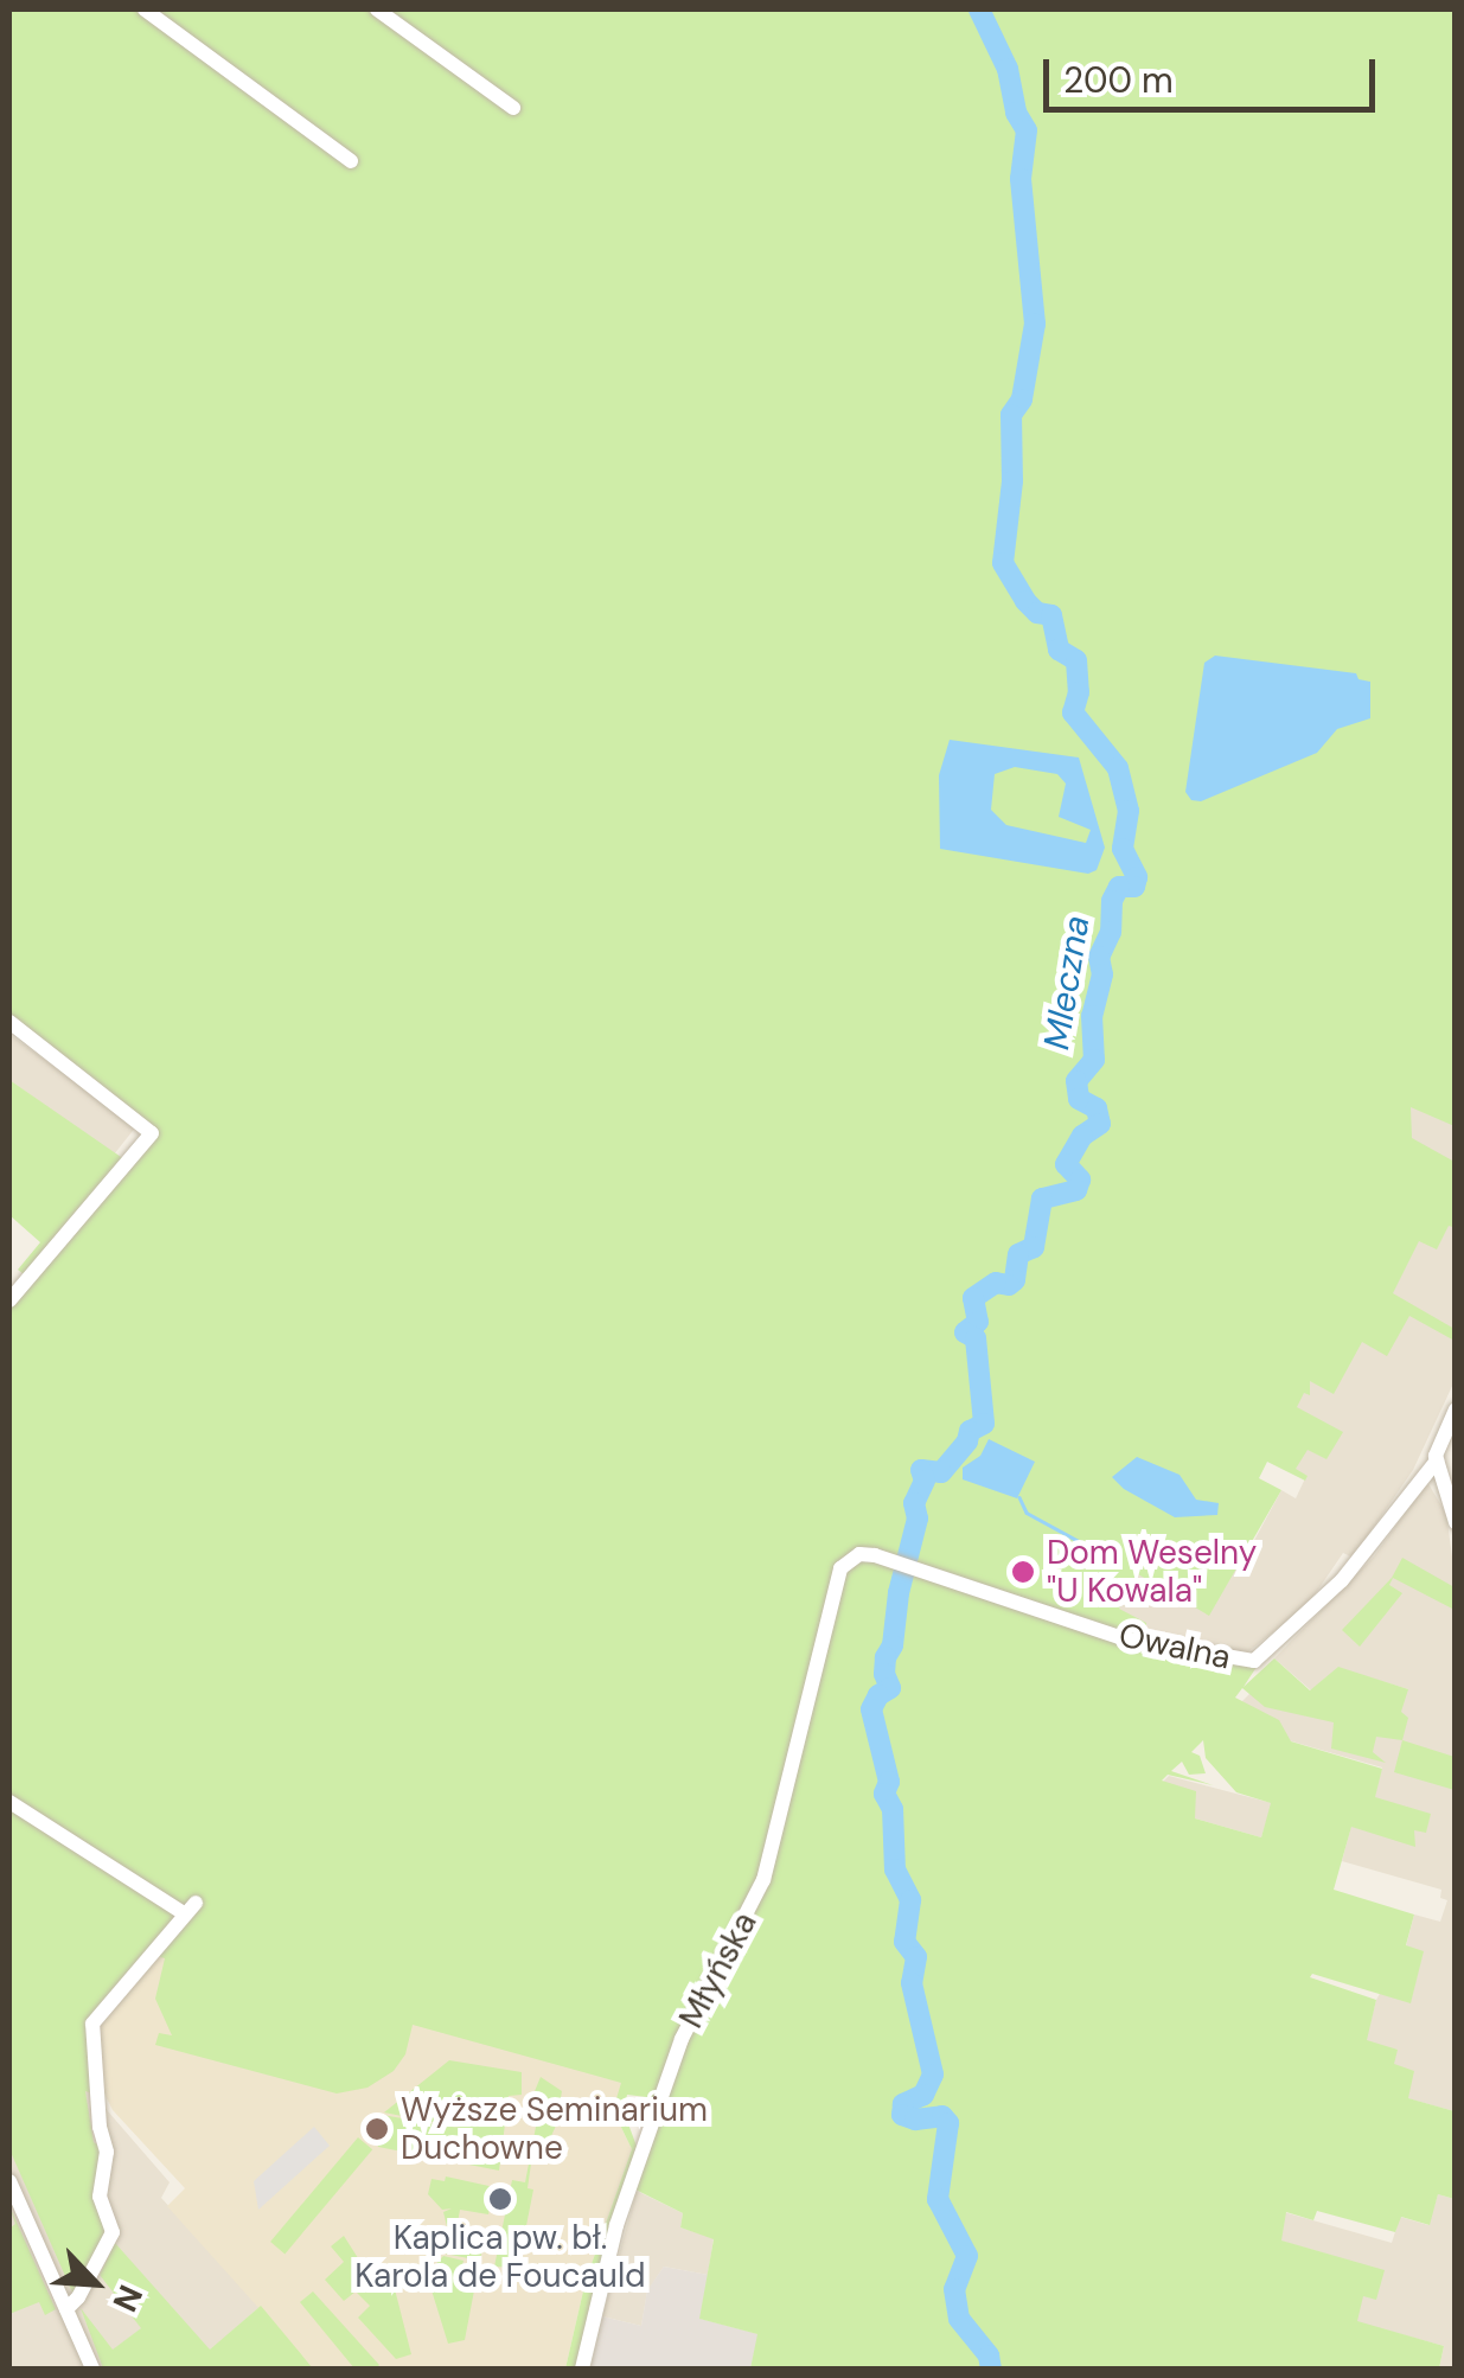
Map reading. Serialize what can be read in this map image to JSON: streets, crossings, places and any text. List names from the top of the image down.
{
  "streets": {
    "street": ["Owalna", "Młyńska"]
  },
  "crossings": [
    ["Owalna", "Młyńska"]
  ],
  "water": ["Mleczna"],
  "places": ["Dom Weselny \"U Kowala\"", "Wyższe Seminarium Duchowne", "Kaplica pw. bł. Karola de Foucauld"],
  "scale_bar": "200 m",
  "north": "bottom right"
}
